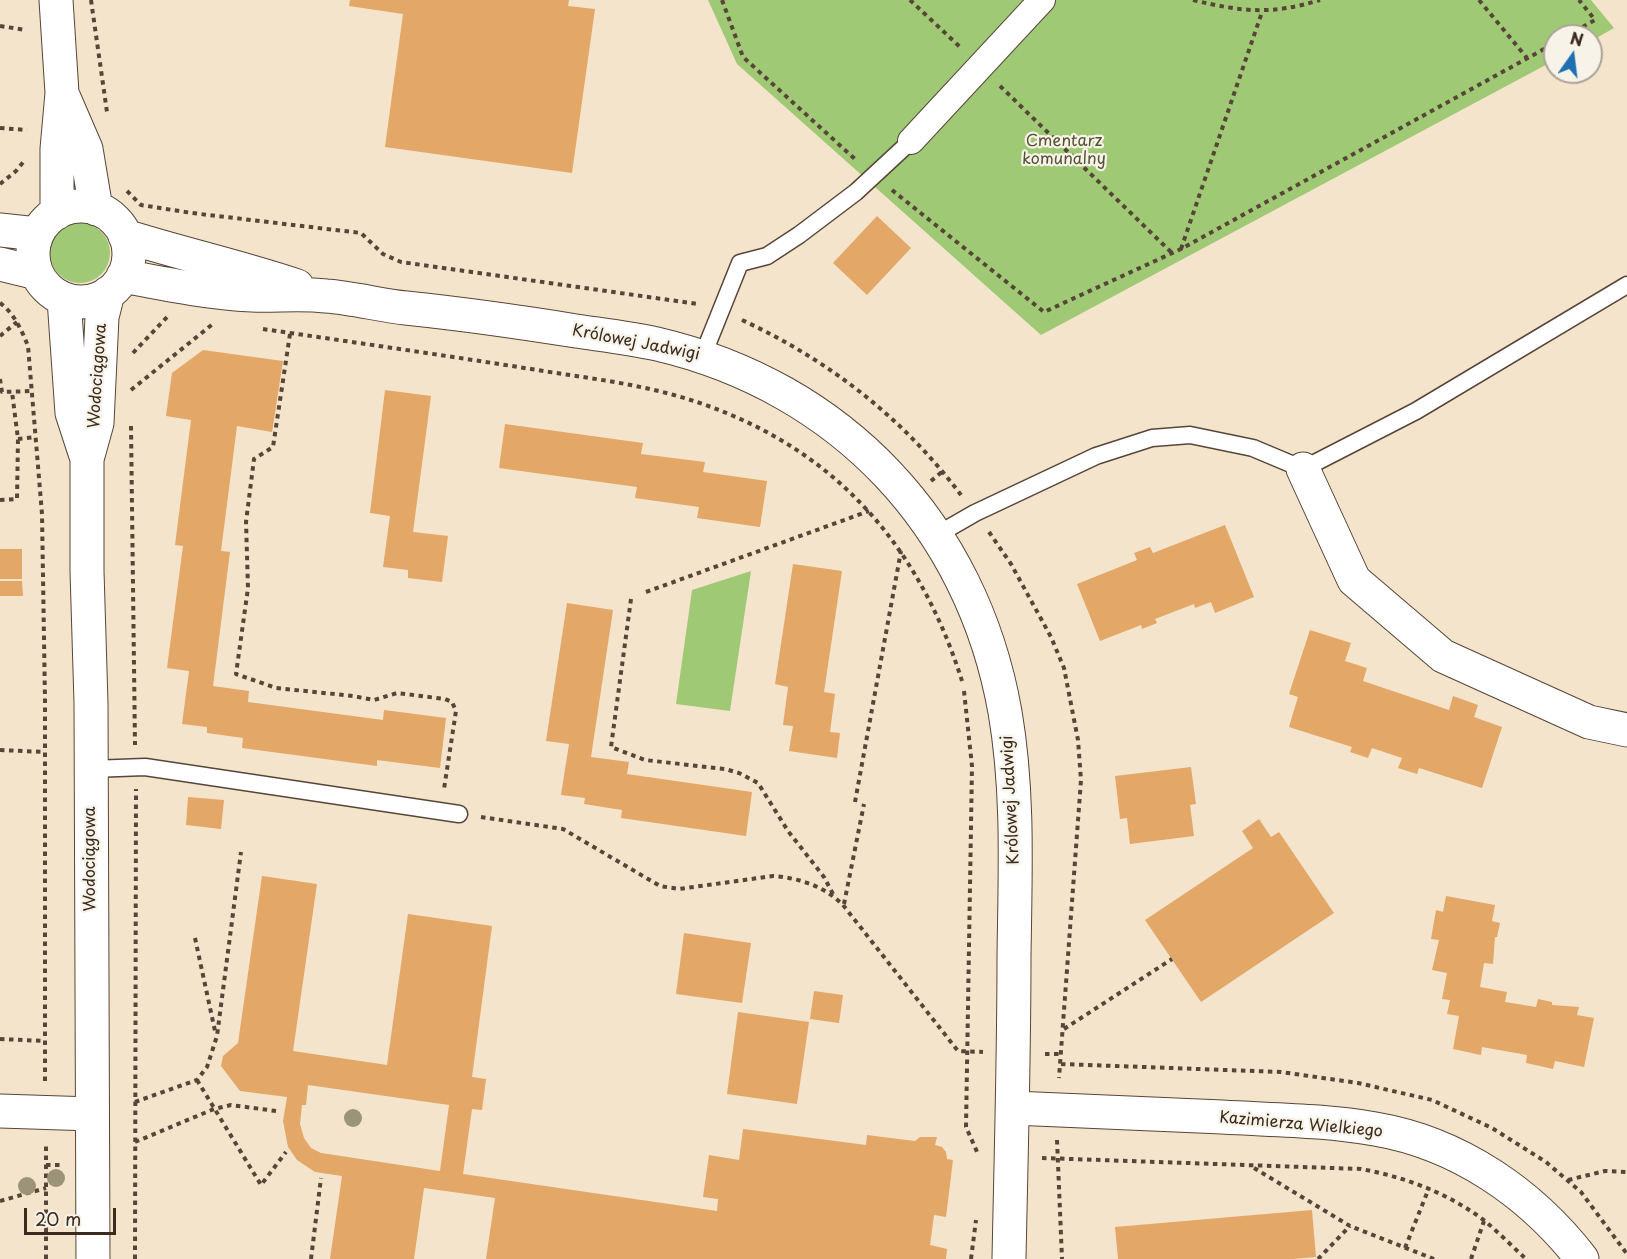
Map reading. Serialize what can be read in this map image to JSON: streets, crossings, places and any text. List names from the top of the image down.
{
  "streets": {
    "street": ["Królowej Jadwigi", "Wodociągowa", "Kazimierza Wielkiego"]
  },
  "crossings": [
    ["Królowej Jadwigi", "Wodociągowa"],
    ["Królowej Jadwigi", "Kazimierza Wielkiego"]
  ],
  "parks": ["Cmentarz komunalny"],
  "scale_bar": "20 m",
  "north": "top"
}
